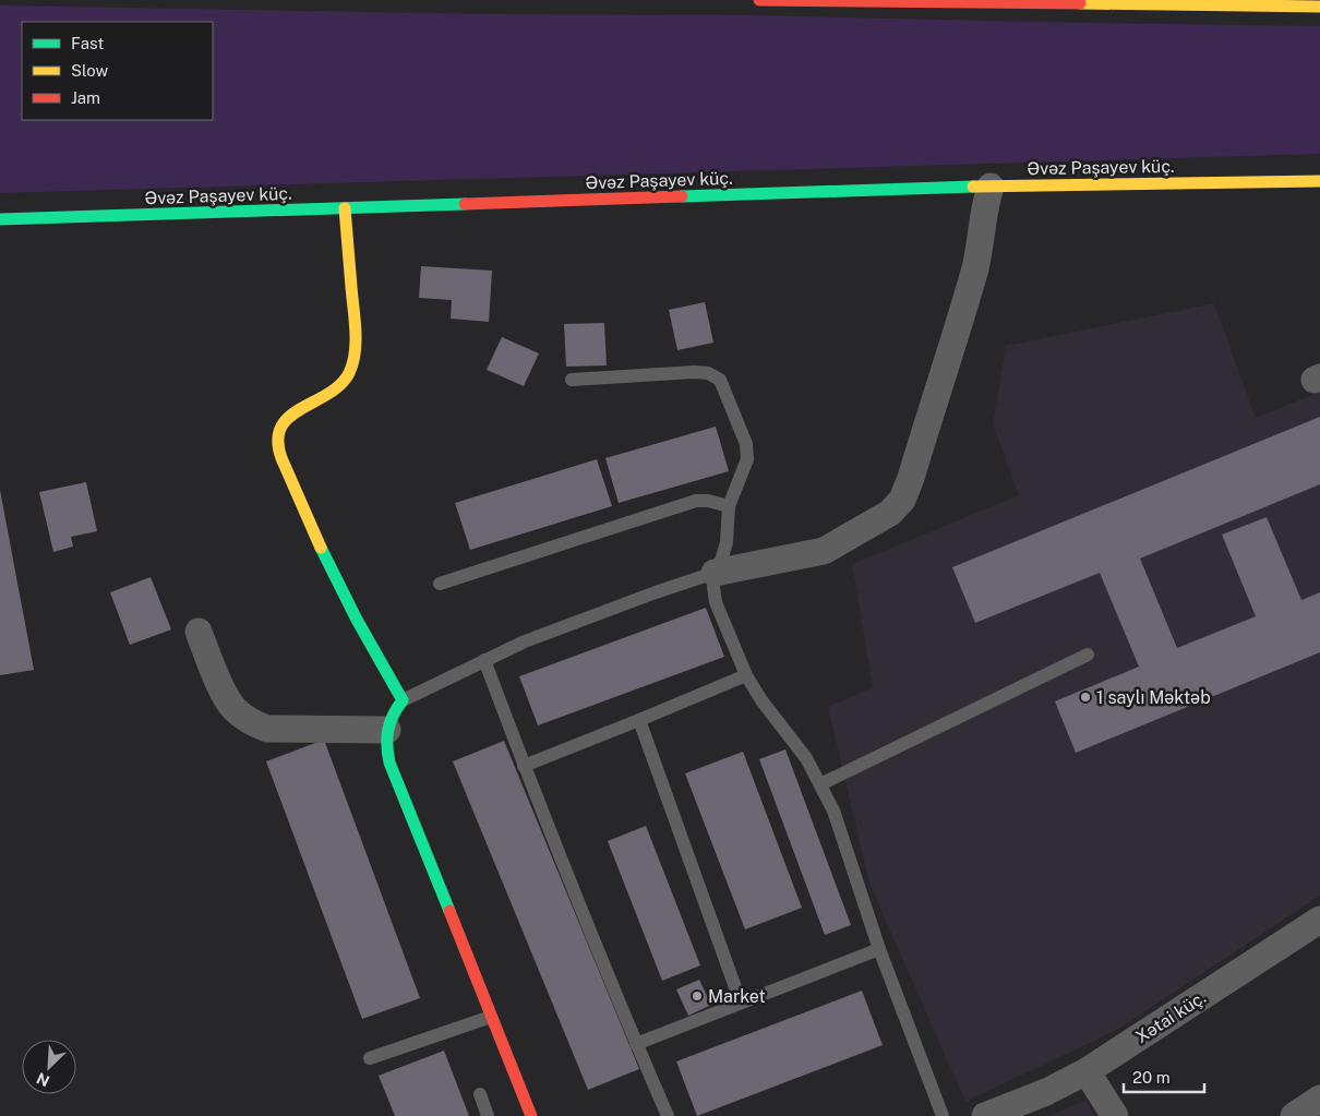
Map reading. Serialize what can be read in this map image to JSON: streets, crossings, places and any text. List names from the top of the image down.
{
  "streets": {
    "street": ["Əvəz Paşayev küç.", "Xətai küç."]
  },
  "places": ["1 saylı Məktəb", "Market"],
  "legend": ["Fast", "Slow", "Jam"],
  "scale_bar": "20 m",
  "north": "bottom left"
}
